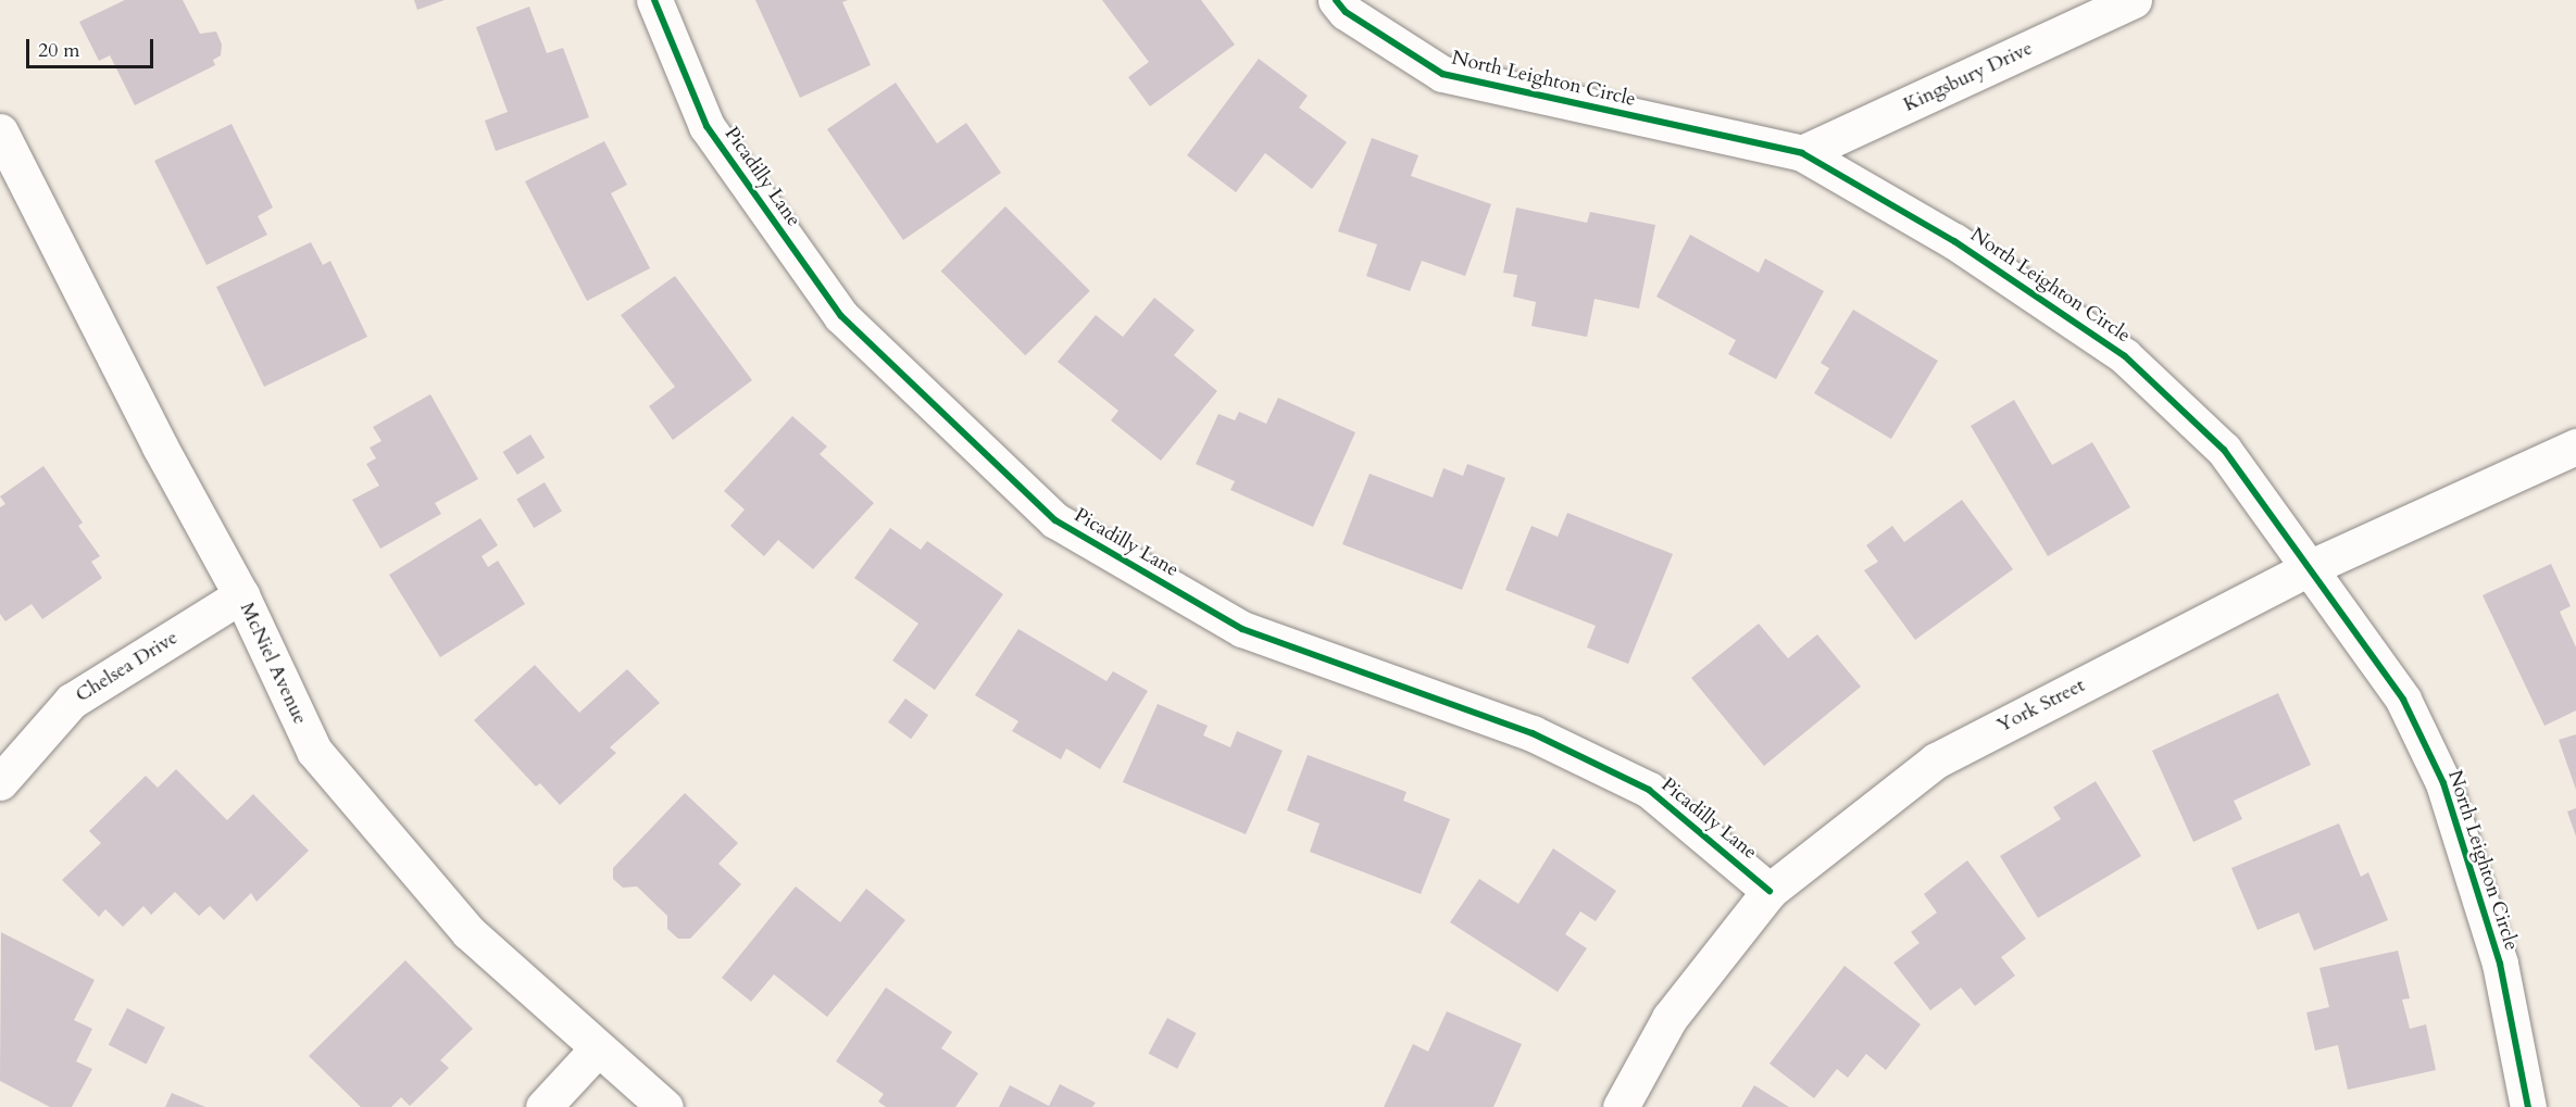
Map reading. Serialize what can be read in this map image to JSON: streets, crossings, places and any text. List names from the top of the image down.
{
  "streets": {
    "street": [
      "Kingsbury Drive",
      "North Leighton Circle",
      "Picadilly Lane",
      "McNiel Avenue",
      "Chelsea Drive",
      "York Street"
    ]
  },
  "crossings": [
    ["Kingsbury Drive", "North Leighton Circle"],
    ["North Leighton Circle", "York Street"],
    ["Picadilly Lane", "York Street"],
    ["McNiel Avenue", "Chelsea Drive"]
  ],
  "scale_bar": "20 m"
}
